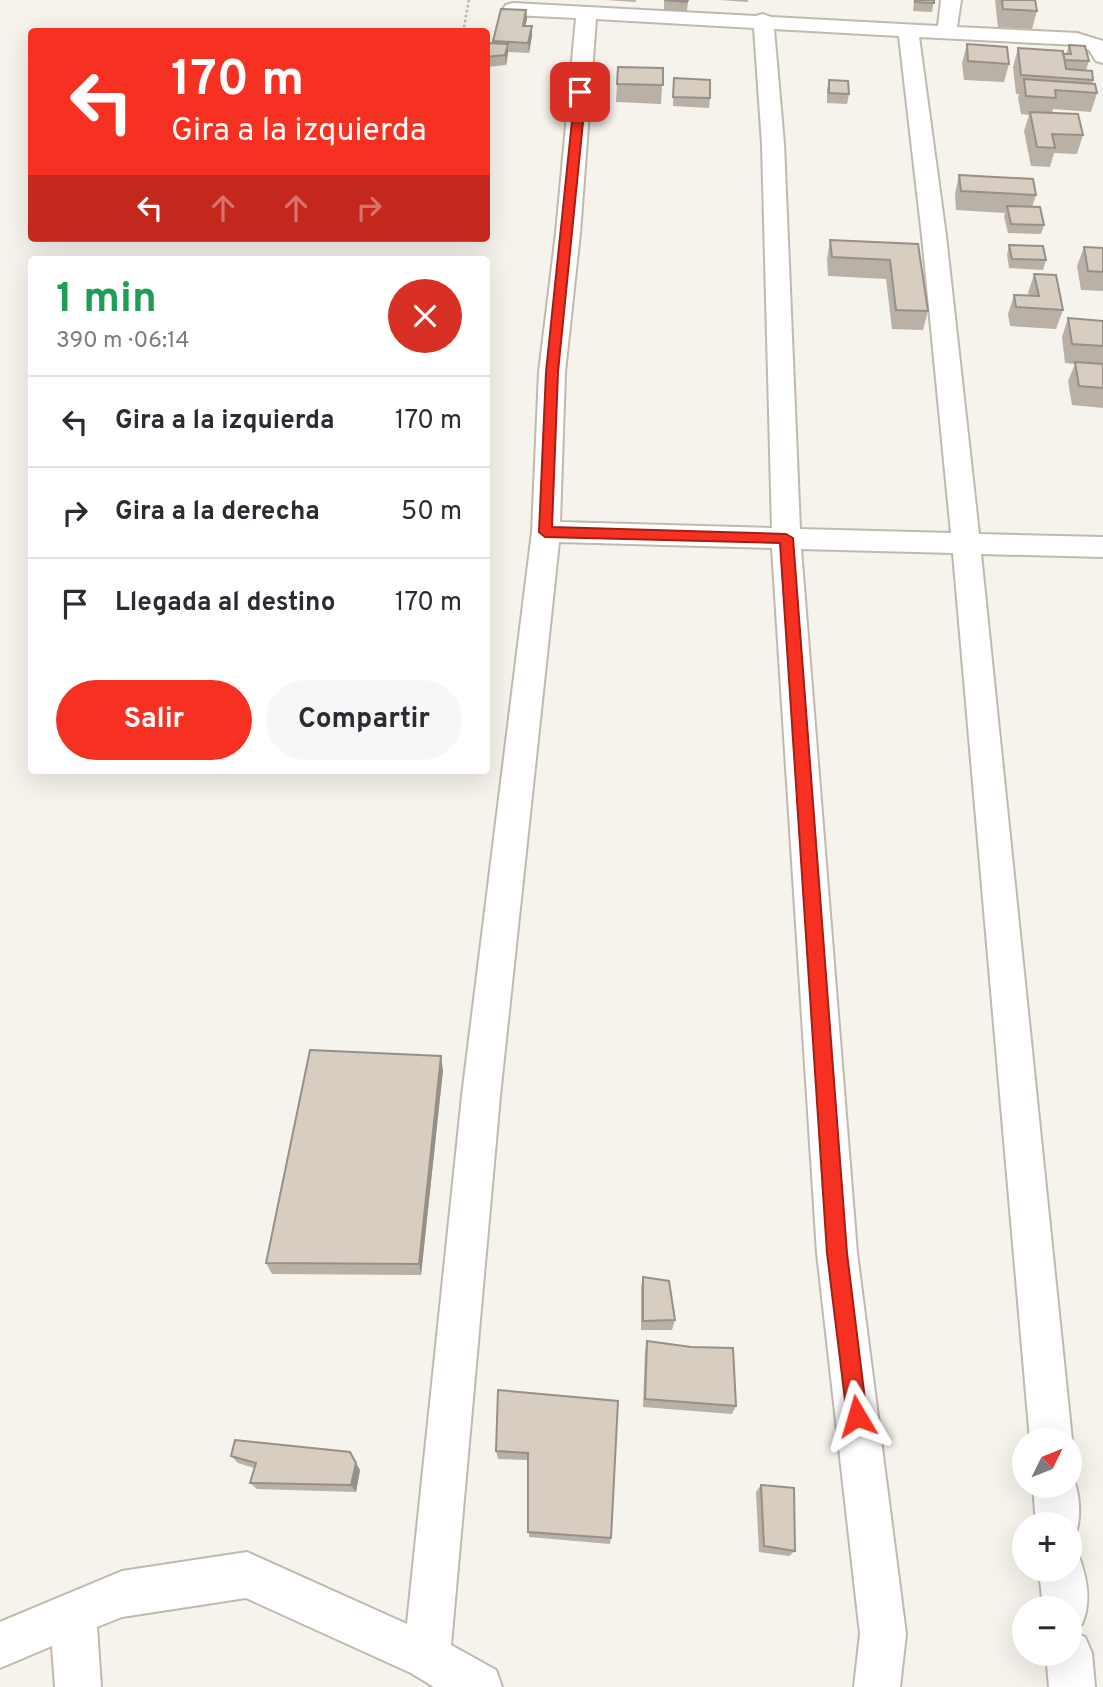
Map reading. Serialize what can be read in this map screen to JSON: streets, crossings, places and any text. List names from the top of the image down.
{
  "north": "top right",
  "page": {
    "turn": ["170 m", "Gira a la izquierda"],
    "heading": ["1 min", "390 m · 06:14"],
    "list": [
      {
        "name": "Gira a la izquierda",
        "value": "170 m"
      },
      {
        "name": "Gira a la derecha",
        "value": "50 m"
      },
      {
        "name": "Llegada al destino",
        "value": "170 m"
      }
    ],
    "buttons": ["Salir", "Compartir"],
    "map_buttons": ["+", "−"]
  }
}
